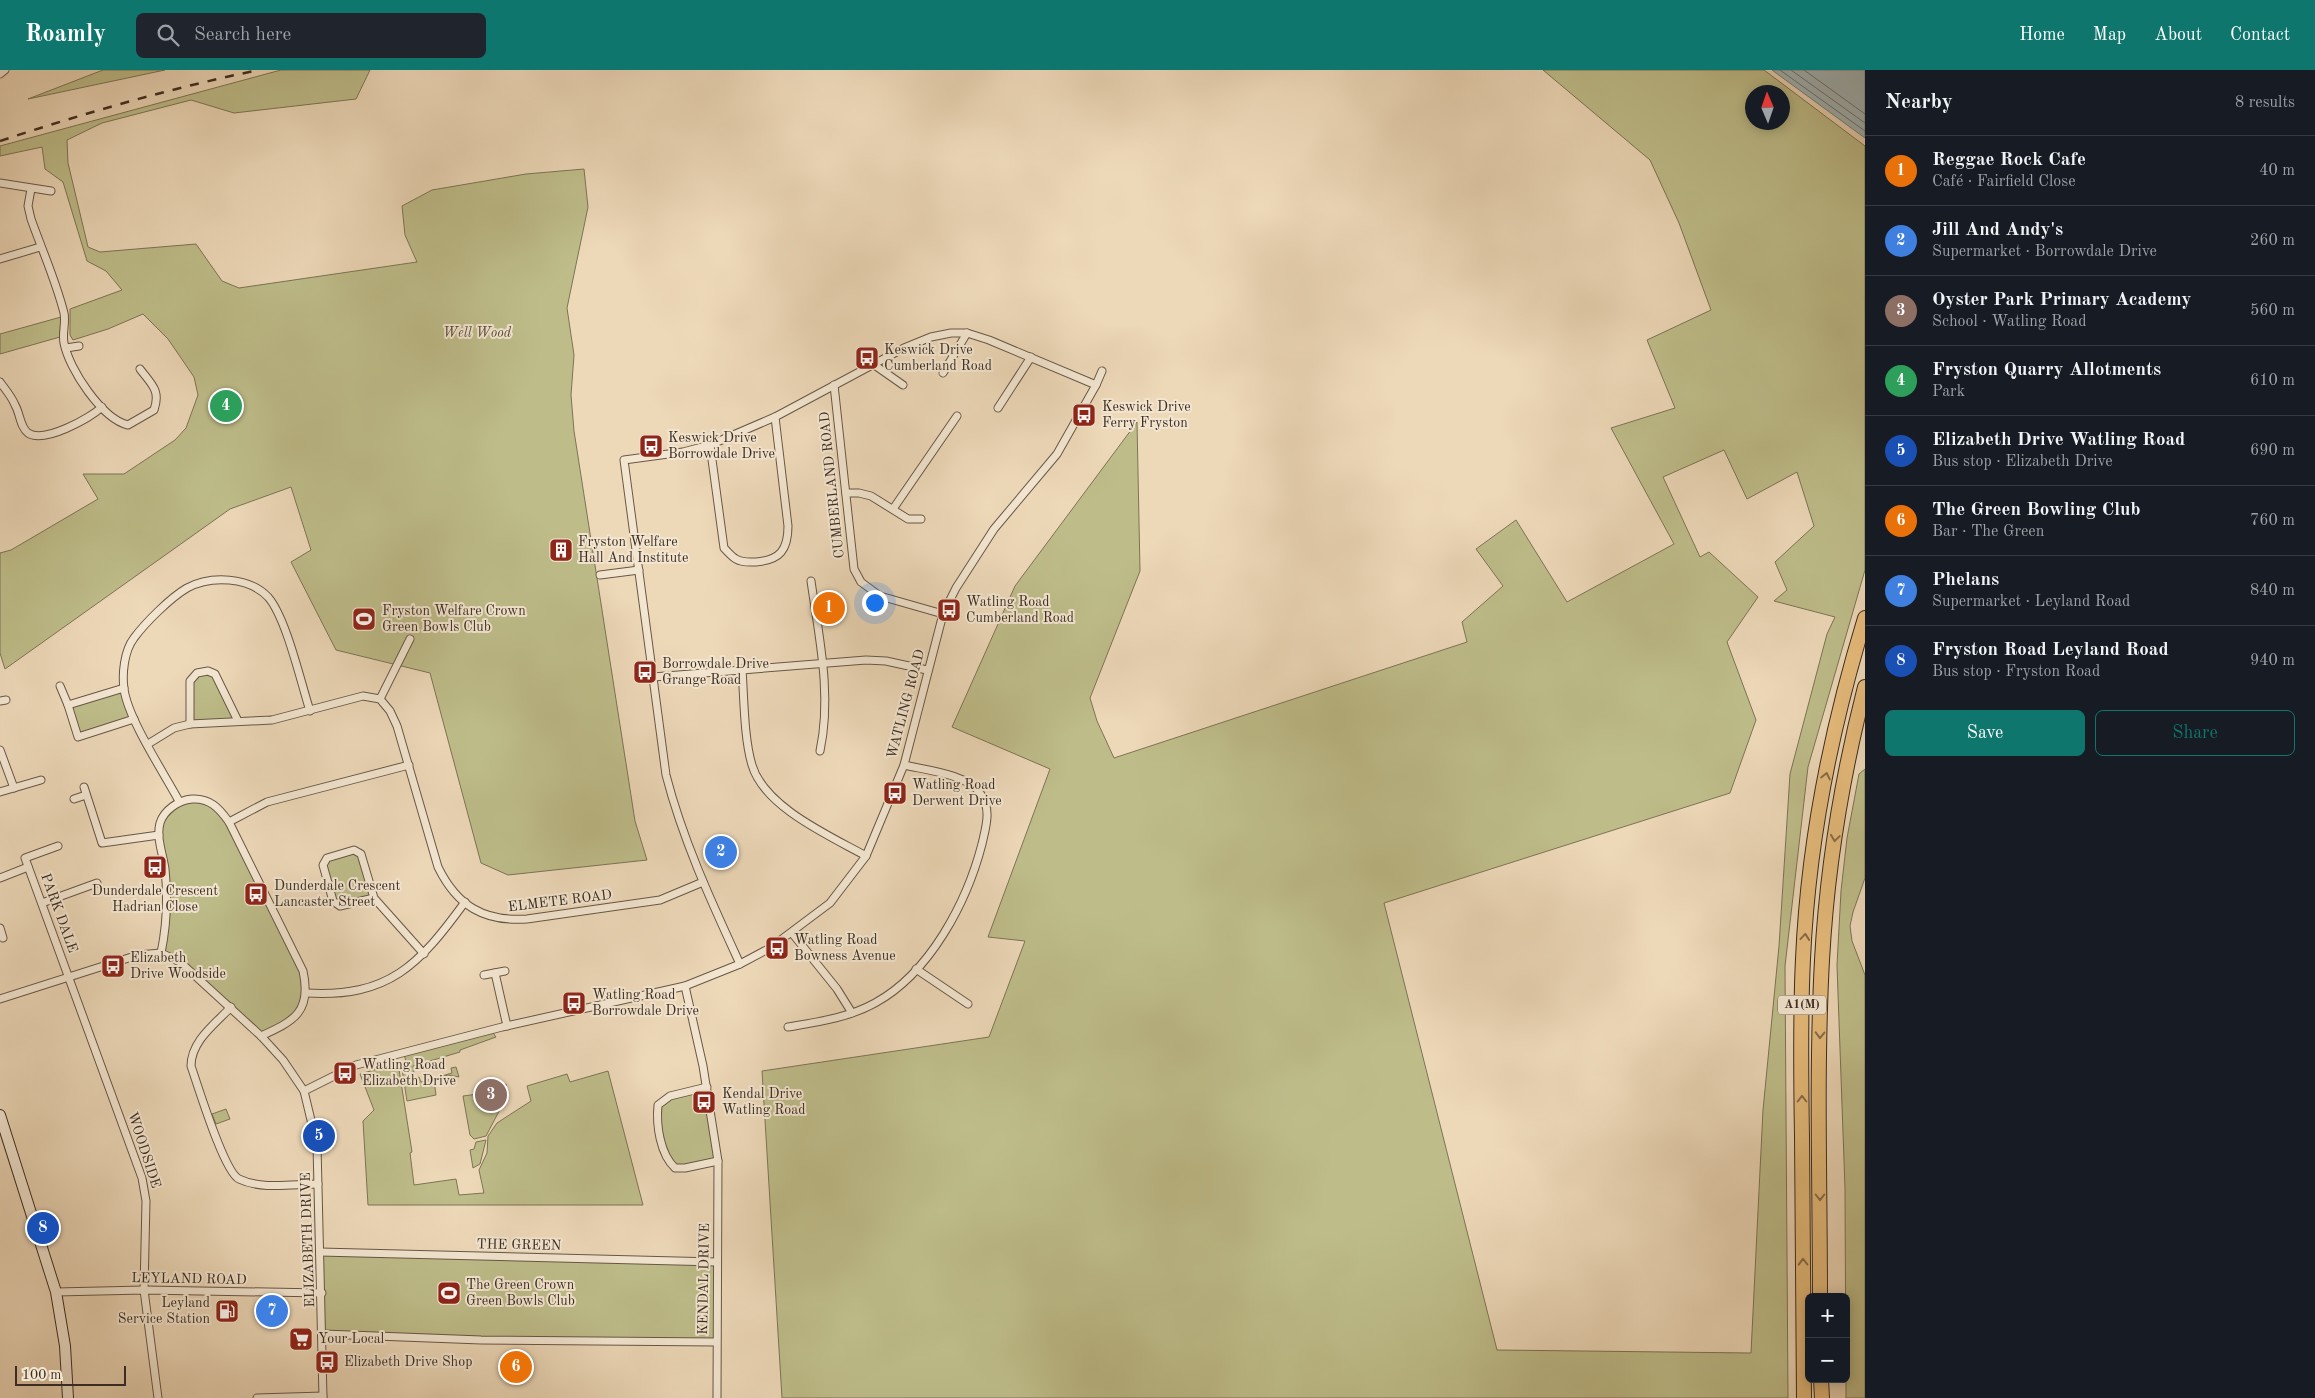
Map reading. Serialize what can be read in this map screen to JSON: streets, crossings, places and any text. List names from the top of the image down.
{
  "streets": {
    "highway": ["A1(M)"],
    "street": [
      "CUMBERLAND ROAD",
      "WATLING ROAD",
      "ELMETE ROAD",
      "PARK DALE",
      "WOODSIDE",
      "ELIZABETH DRIVE",
      "THE GREEN",
      "LEYLAND ROAD",
      "KENDAL DRIVE"
    ]
  },
  "crossings": [
    ["CUMBERLAND ROAD", "WATLING ROAD"],
    ["WATLING ROAD", "ELIZABETH DRIVE"],
    ["WATLING ROAD", "KENDAL DRIVE"],
    ["PARK DALE", "WOODSIDE"],
    ["WOODSIDE", "LEYLAND ROAD"],
    ["ELIZABETH DRIVE", "THE GREEN"],
    ["ELIZABETH DRIVE", "LEYLAND ROAD"],
    ["THE GREEN", "KENDAL DRIVE"]
  ],
  "parks": ["Well Wood"],
  "places": {
    "bus stop": [
      "Keswick Drive Cumberland Road",
      "Keswick Drive Ferry Fryston",
      "Keswick Drive Borrowdale Drive",
      "Watling Road Cumberland Road",
      "Borrowdale Drive Grange Road",
      "Watling Road Derwent Drive",
      "Dunderdale Crescent Hadrian Close",
      "Dunderdale Crescent Lancaster Street",
      "Watling Road Bowness Avenue",
      "Elizabeth Drive Woodside",
      "Watling Road Borrowdale Drive",
      "Watling Road Elizabeth Drive",
      "Kendal Drive Watling Road",
      "Elizabeth Drive Shop"
    ],
    "building": ["Fryston Welfare Hall And Institute"],
    "sports": ["Fryston Welfare Crown Green Bowls Club", "The Green Crown Green Bowls Club"],
    "fuel station": ["Leyland Service Station"],
    "supermarket": ["Your Local"]
  },
  "scale_bar": "100 m",
  "north": "top",
  "page": {
    "header": "Roamly",
    "search": "Search here",
    "nav": [
      "Home",
      "Map",
      "About",
      "Contact"
    ],
    "heading": ["Nearby", "8 results"],
    "list": [
      {
        "mark": "1",
        "name": "Reggae Rock Cafe",
        "note": "Café · Fairfield Close",
        "value": "40 m"
      },
      {
        "mark": "2",
        "name": "Jill And Andy's",
        "note": "Supermarket · Borrowdale Drive",
        "value": "260 m"
      },
      {
        "mark": "3",
        "name": "Oyster Park Primary Academy",
        "note": "School · Watling Road",
        "value": "560 m"
      },
      {
        "mark": "4",
        "name": "Fryston Quarry Allotments",
        "note": "Park",
        "value": "610 m"
      },
      {
        "mark": "5",
        "name": "Elizabeth Drive Watling Road",
        "note": "Bus stop · Elizabeth Drive",
        "value": "690 m"
      },
      {
        "mark": "6",
        "name": "The Green Bowling Club",
        "note": "Bar · The Green",
        "value": "760 m"
      },
      {
        "mark": "7",
        "name": "Phelans",
        "note": "Supermarket · Leyland Road",
        "value": "840 m"
      },
      {
        "mark": "8",
        "name": "Fryston Road Leyland Road",
        "note": "Bus stop · Fryston Road",
        "value": "940 m"
      }
    ],
    "pins": [
      "4",
      "1",
      "2",
      "3",
      "5",
      "8",
      "7",
      "6"
    ],
    "buttons": ["Save", "Share"],
    "map_buttons": ["+", "−"],
    "scale": "100 m"
  }
}
